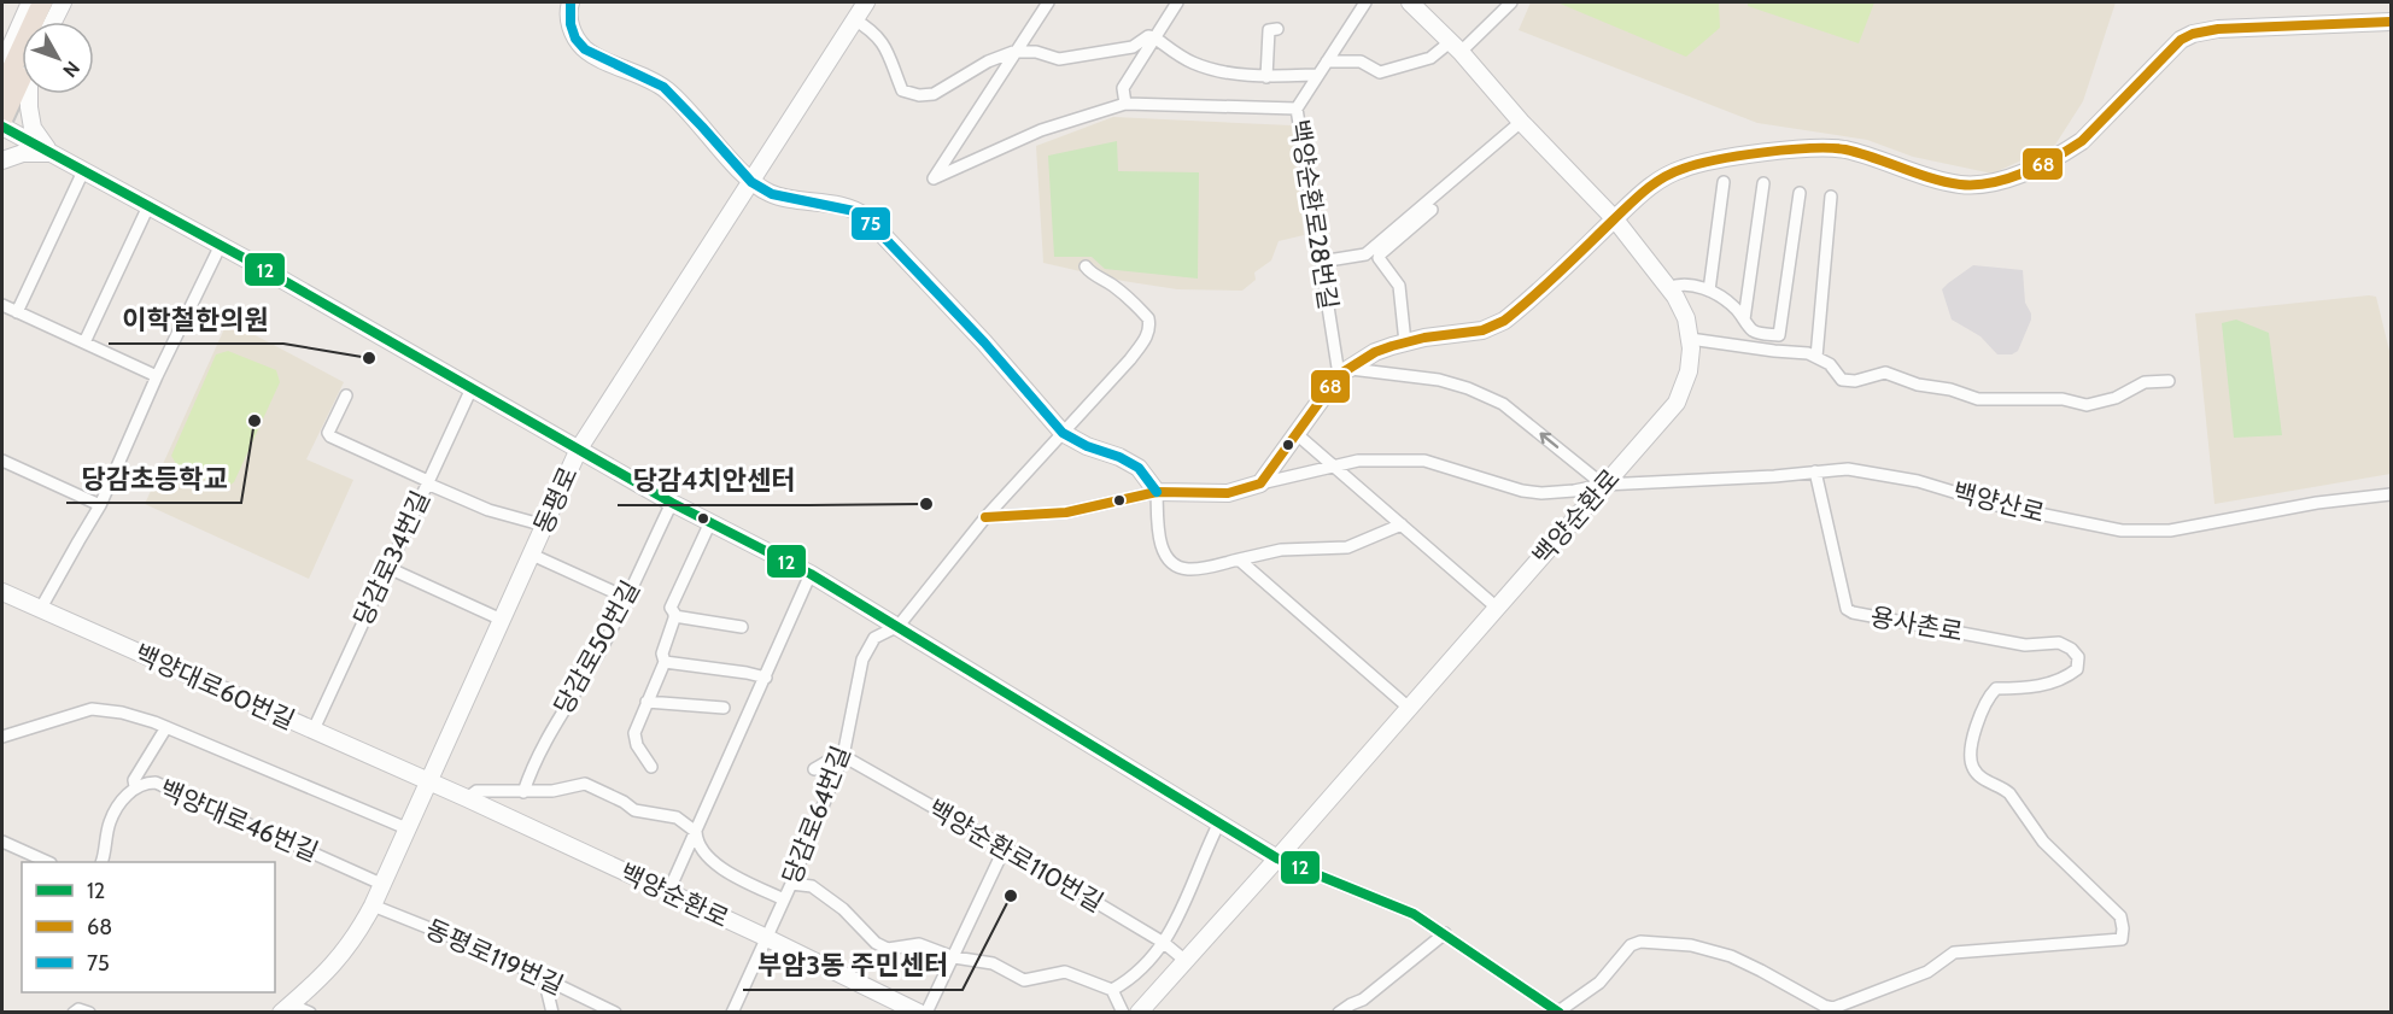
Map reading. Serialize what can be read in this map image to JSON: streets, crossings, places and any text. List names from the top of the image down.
{
  "streets": {
    "main road": ["동평로", "백양순환로", "백양대로60번길"],
    "street": [
      "백양순환로28번길",
      "백양산로",
      "당감로34번길",
      "용사촌로",
      "당감로50번길",
      "당감로64번길",
      "백양대로46번길",
      "백양순환로110번길",
      "동평로119번길"
    ]
  },
  "crossings": [
    ["동평로", "백양순환로"],
    ["동평로", "백양대로60번길"],
    ["동평로", "백양대로46번길"],
    ["동평로", "동평로119번길"],
    ["백양산로", "백양순환로"],
    ["백양산로", "용사촌로"],
    ["백양순환로", "백양대로60번길"],
    ["백양순환로", "당감로64번길"],
    ["백양순환로", "백양순환로110번길"],
    ["당감로34번길", "백양대로60번길"],
    ["당감로64번길", "백양순환로110번길"]
  ],
  "places": [
    "이학철한의원",
    "당감초등학교",
    "당감4치안센터",
    "부암3동 주민센터"
  ],
  "lines": ["transit line 75", "transit line 68", "transit line 12"],
  "legend": ["12", "68", "75"],
  "north": "bottom right"
}
